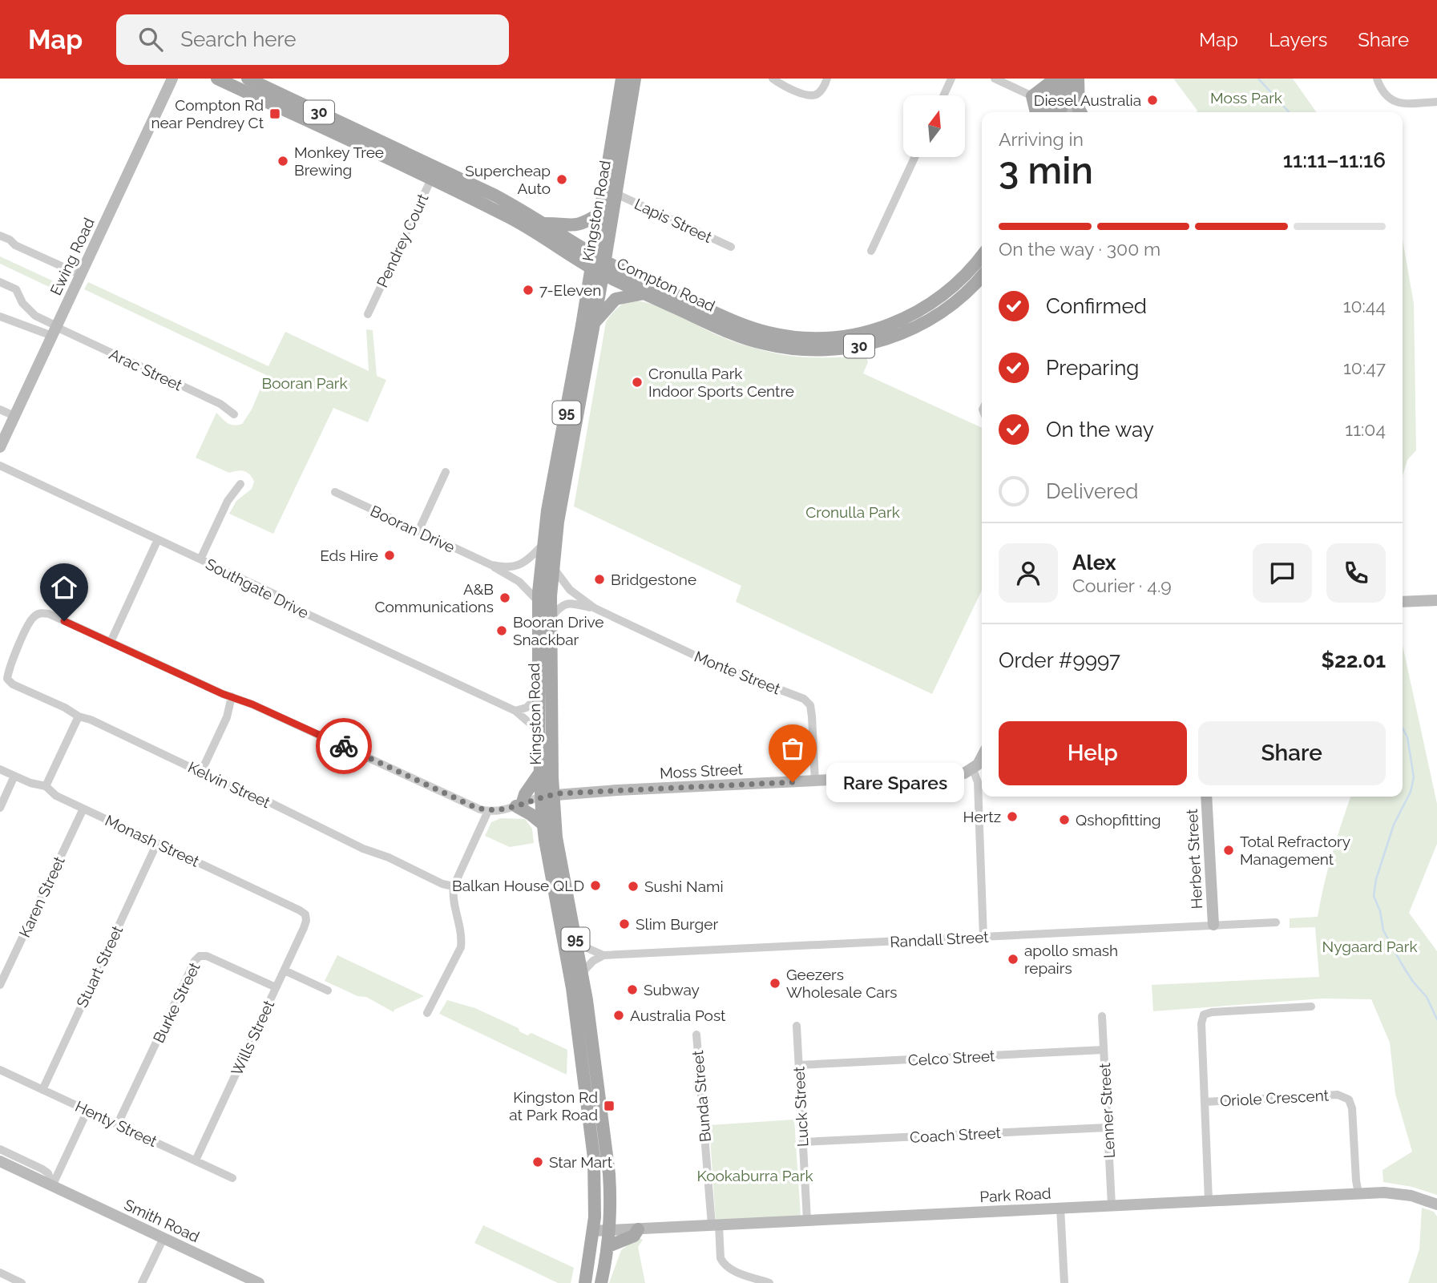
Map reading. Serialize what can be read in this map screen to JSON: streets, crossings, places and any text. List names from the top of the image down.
{
  "streets": {
    "main road": [
      "30",
      "Kingston Road",
      "Compton Road",
      "95"
    ],
    "street": [
      "Lapis Street",
      "Pendrey Court",
      "Ewing Road",
      "Arac Street",
      "Booran Drive",
      "Southgate Drive",
      "Monte Street",
      "Moss Street",
      "Kelvin Street",
      "Monash Street",
      "Herbert Street",
      "Karen Street",
      "Randall Street",
      "Stuart Street",
      "Burke Street",
      "Wills Street",
      "Celco Street",
      "Bunda Street",
      "Oriole Crescent",
      "Luck Street",
      "Lenner Street",
      "Henty Street",
      "Coach Street",
      "Park Road",
      "Smith Road"
    ]
  },
  "crossings": [
    ["Kingston Road", "Lapis Street"],
    ["Kingston Road", "Compton Road"],
    ["Kingston Road", "Booran Drive"],
    ["Kingston Road", "Southgate Drive"],
    ["Kingston Road", "Monte Street"],
    ["Kingston Road", "Moss Street"],
    ["Kingston Road", "Randall Street"],
    ["Kingston Road", "Park Road"],
    ["Pendrey Court", "Compton Road"],
    ["Ewing Road", "Arac Street"],
    ["Monte Street", "Moss Street"],
    ["Monash Street", "Karen Street"],
    ["Monash Street", "Stuart Street"],
    ["Monash Street", "Wills Street"],
    ["Herbert Street", "Randall Street"],
    ["Stuart Street", "Henty Street"],
    ["Burke Street", "Wills Street"],
    ["Burke Street", "Henty Street"],
    ["Wills Street", "Henty Street"],
    ["Celco Street", "Luck Street"],
    ["Celco Street", "Lenner Street"],
    ["Bunda Street", "Park Road"],
    ["Oriole Crescent", "Park Road"],
    ["Luck Street", "Coach Street"],
    ["Luck Street", "Park Road"],
    ["Lenner Street", "Coach Street"],
    ["Lenner Street", "Park Road"]
  ],
  "parks": [
    "Moss Park",
    "Booran Park",
    "Cronulla Park",
    "Nygaard Park",
    "Kookaburra Park"
  ],
  "places": {
    "other": [
      "Diesel Australia",
      "Monkey Tree Brewing",
      "Supercheap Auto",
      "7-Eleven",
      "Cronulla Park Indoor Sports Centre",
      "Eds Hire",
      "Bridgestone",
      "A&B Communications",
      "Booran Drive Snackbar",
      "Rare Spares",
      "Hertz",
      "Qshopfitting",
      "Total Refractory Management",
      "Balkan House QLD",
      "Sushi Nami",
      "Slim Burger",
      "apollo smash repairs",
      "Geezers Wholesale Cars",
      "Subway",
      "Australia Post",
      "Star Mart"
    ],
    "transit": ["Compton Rd near Pendrey Ct", "Kingston Rd at Park Road"]
  },
  "north": "top",
  "page": {
    "header": "Map",
    "search": "Search here",
    "nav": ["Map", "Layers", "Share"],
    "heading": ["3 min", "Arriving in", "11:11–11:16"],
    "panel": [
      "Alex",
      "Courier · 4.9",
      "Order #9997",
      "$22.01"
    ],
    "bar": "On the way · 300 m",
    "list": [
      ["Confirmed", "10:44"],
      ["Preparing", "10:47"],
      ["On the way", "11:04"],
      "Delivered"
    ],
    "buttons": ["Help", "Share"],
    "bubble": "Rare Spares"
  }
}
